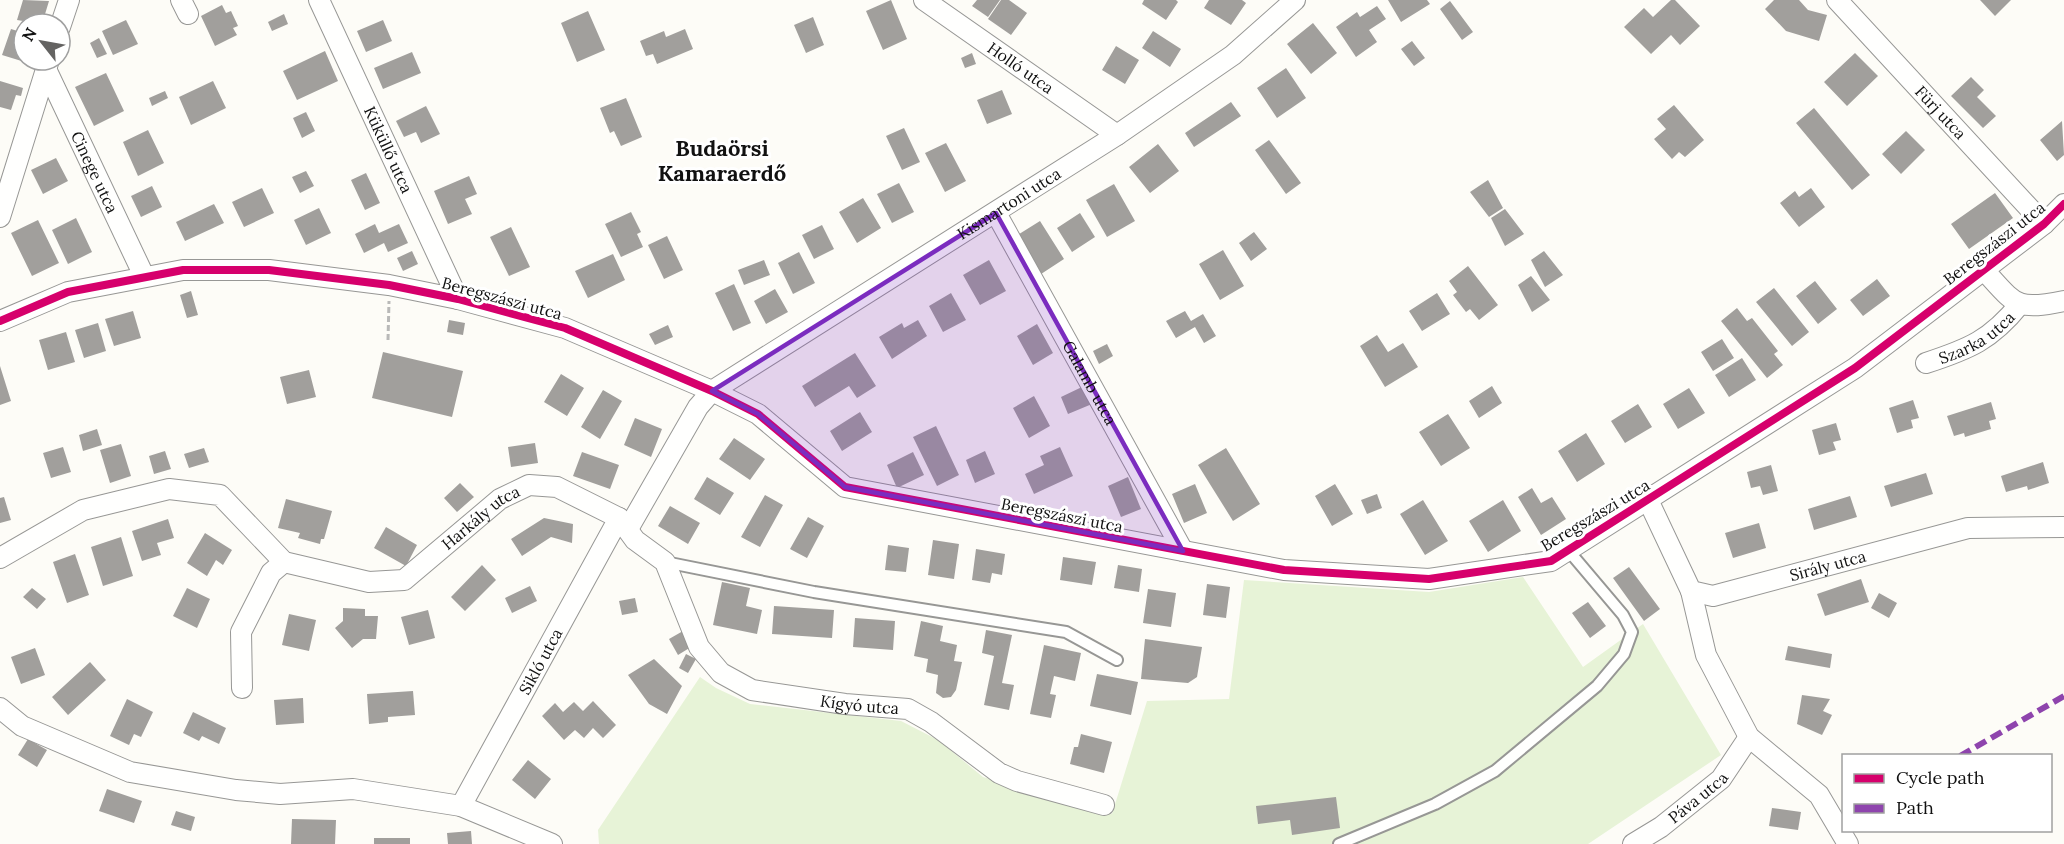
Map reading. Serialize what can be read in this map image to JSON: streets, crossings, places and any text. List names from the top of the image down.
{
  "streets": {
    "street": [
      "Holló utca",
      "Fürj utca",
      "Küküllő utca",
      "Cinege utca",
      "Kismartoni utca",
      "Beregszászi utca",
      "Szarka utca",
      "Galamb utca",
      "Harkály utca",
      "Sirály utca",
      "Sikló utca",
      "Kígyó utca",
      "Páva utca"
    ]
  },
  "crossings": [
    ["Holló utca", "Kismartoni utca"],
    ["Fürj utca", "Beregszászi utca"],
    ["Küküllő utca", "Beregszászi utca"],
    ["Cinege utca", "Beregszászi utca"],
    ["Kismartoni utca", "Beregszászi utca"],
    ["Kismartoni utca", "Galamb utca"],
    ["Beregszászi utca", "Szarka utca"],
    ["Beregszászi utca", "Galamb utca"],
    ["Harkály utca", "Sikló utca"]
  ],
  "districts": ["Budaörsi Kamaraerdő"],
  "legend": ["Cycle path", "Path"],
  "north": "top left"
}
